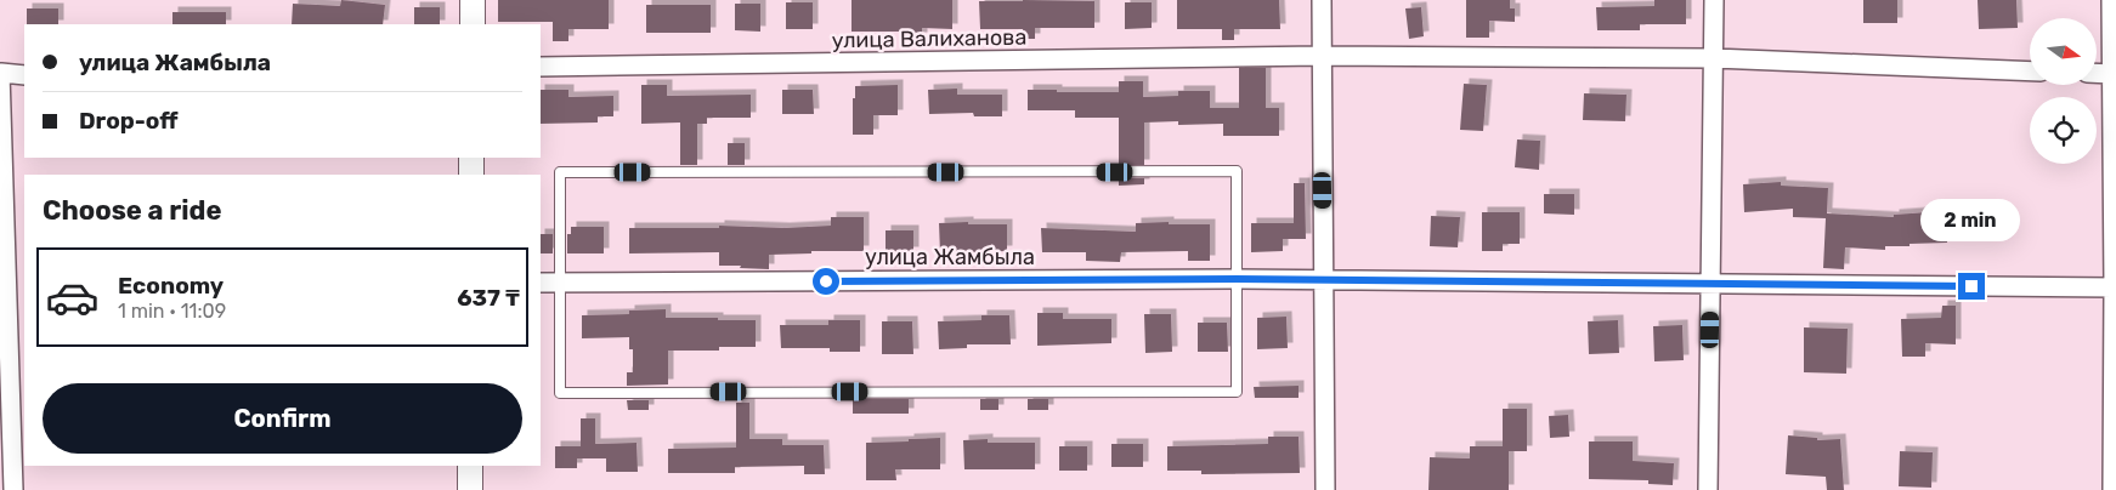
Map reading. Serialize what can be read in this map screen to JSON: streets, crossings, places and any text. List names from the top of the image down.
{
  "streets": {
    "street": ["улица Валиханова", "улица Жамбыла"]
  },
  "north": "right",
  "page": {
    "banner": ["улица Жамбыла", "Drop-off"],
    "heading": "Choose a ride",
    "bubble": "2 min",
    "list": [
      {
        "name": "Economy",
        "note": "1 min · 11:09",
        "value": "637 ₸"
      }
    ],
    "buttons": "Confirm"
  }
}
